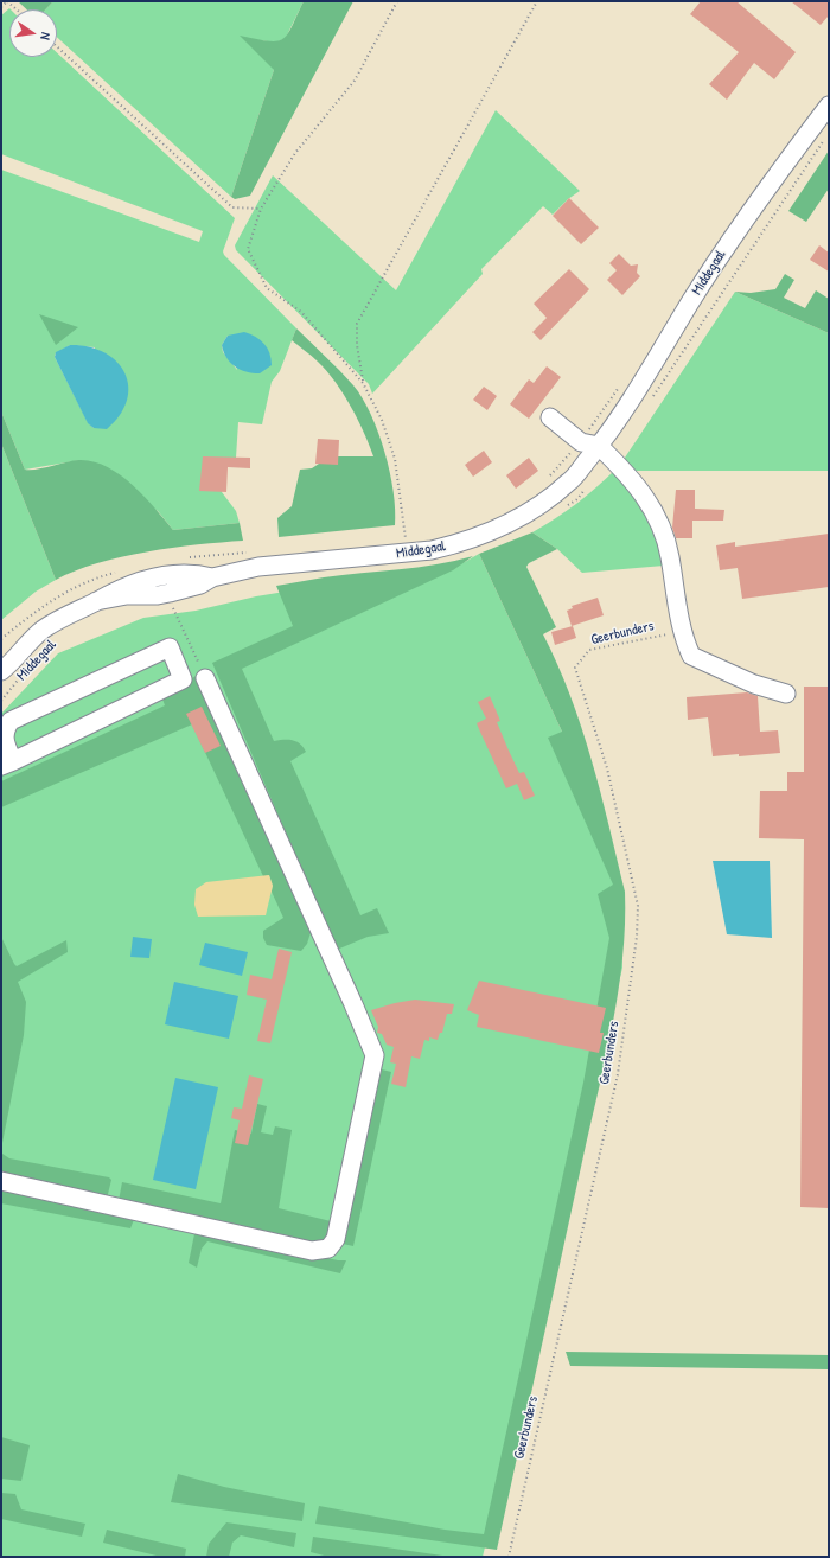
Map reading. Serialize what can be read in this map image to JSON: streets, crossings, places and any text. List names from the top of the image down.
{
  "streets": {
    "street": ["Middegaal"],
    "path": ["Geerbunders"]
  },
  "north": "right"
}
